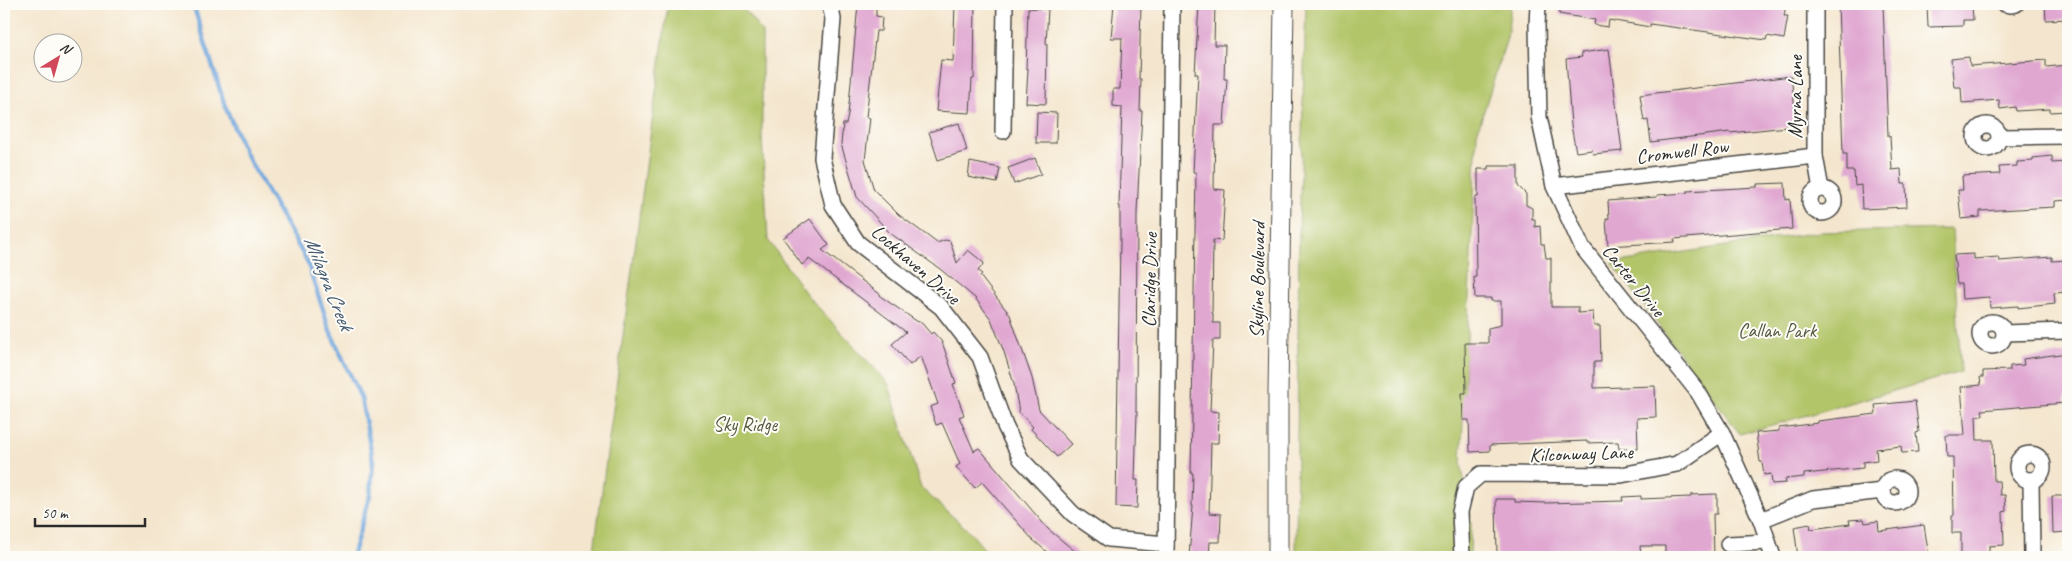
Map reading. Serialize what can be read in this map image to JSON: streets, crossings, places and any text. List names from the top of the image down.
{
  "streets": {
    "main road": ["Skyline Boulevard"],
    "street": [
      "Myrna Lane",
      "Cromwell Row",
      "Lockhaven Drive",
      "Claridge Drive",
      "Carter Drive",
      "Kilconway Lane"
    ]
  },
  "crossings": [
    ["Myrna Lane", "Cromwell Row"],
    ["Cromwell Row", "Carter Drive"],
    ["Lockhaven Drive", "Claridge Drive"],
    ["Carter Drive", "Kilconway Lane"]
  ],
  "water": ["Milagra Creek"],
  "parks": ["Callan Park", "Sky Ridge"],
  "scale_bar": "50 m",
  "north": "top right"
}
